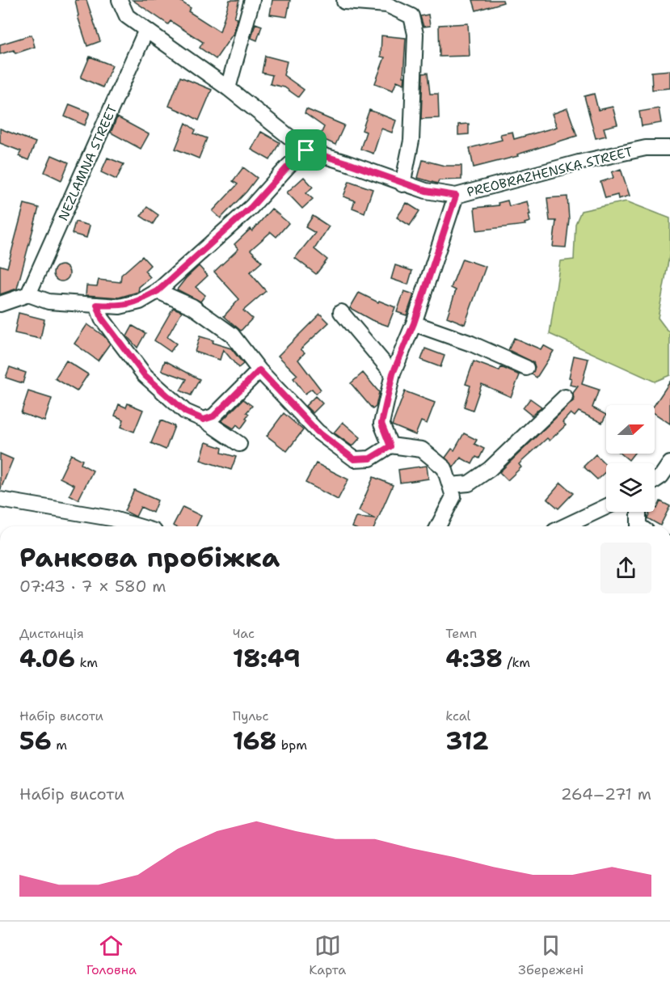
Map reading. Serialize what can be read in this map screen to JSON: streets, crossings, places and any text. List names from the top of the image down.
{
  "streets": {
    "street": ["NEZLAMNA STREET", "PREOBRAZHENSKA STREET"]
  },
  "north": "right",
  "page": {
    "heading": ["Ранкова пробіжка", "07:43 · 7 × 580 m"],
    "stats": [
      ["Дистанція", "4.06 km"],
      ["Час", "18:49"],
      ["Темп", "4:38 /km"],
      ["Набір висоти", "56 m"],
      ["Пульс", "168 bpm"],
      ["kcal", "312"]
    ],
    "chart": ["Набір висоти", "264–271 m"],
    "tabs": ["Головна", "Карта", "Збережені"]
  }
}
